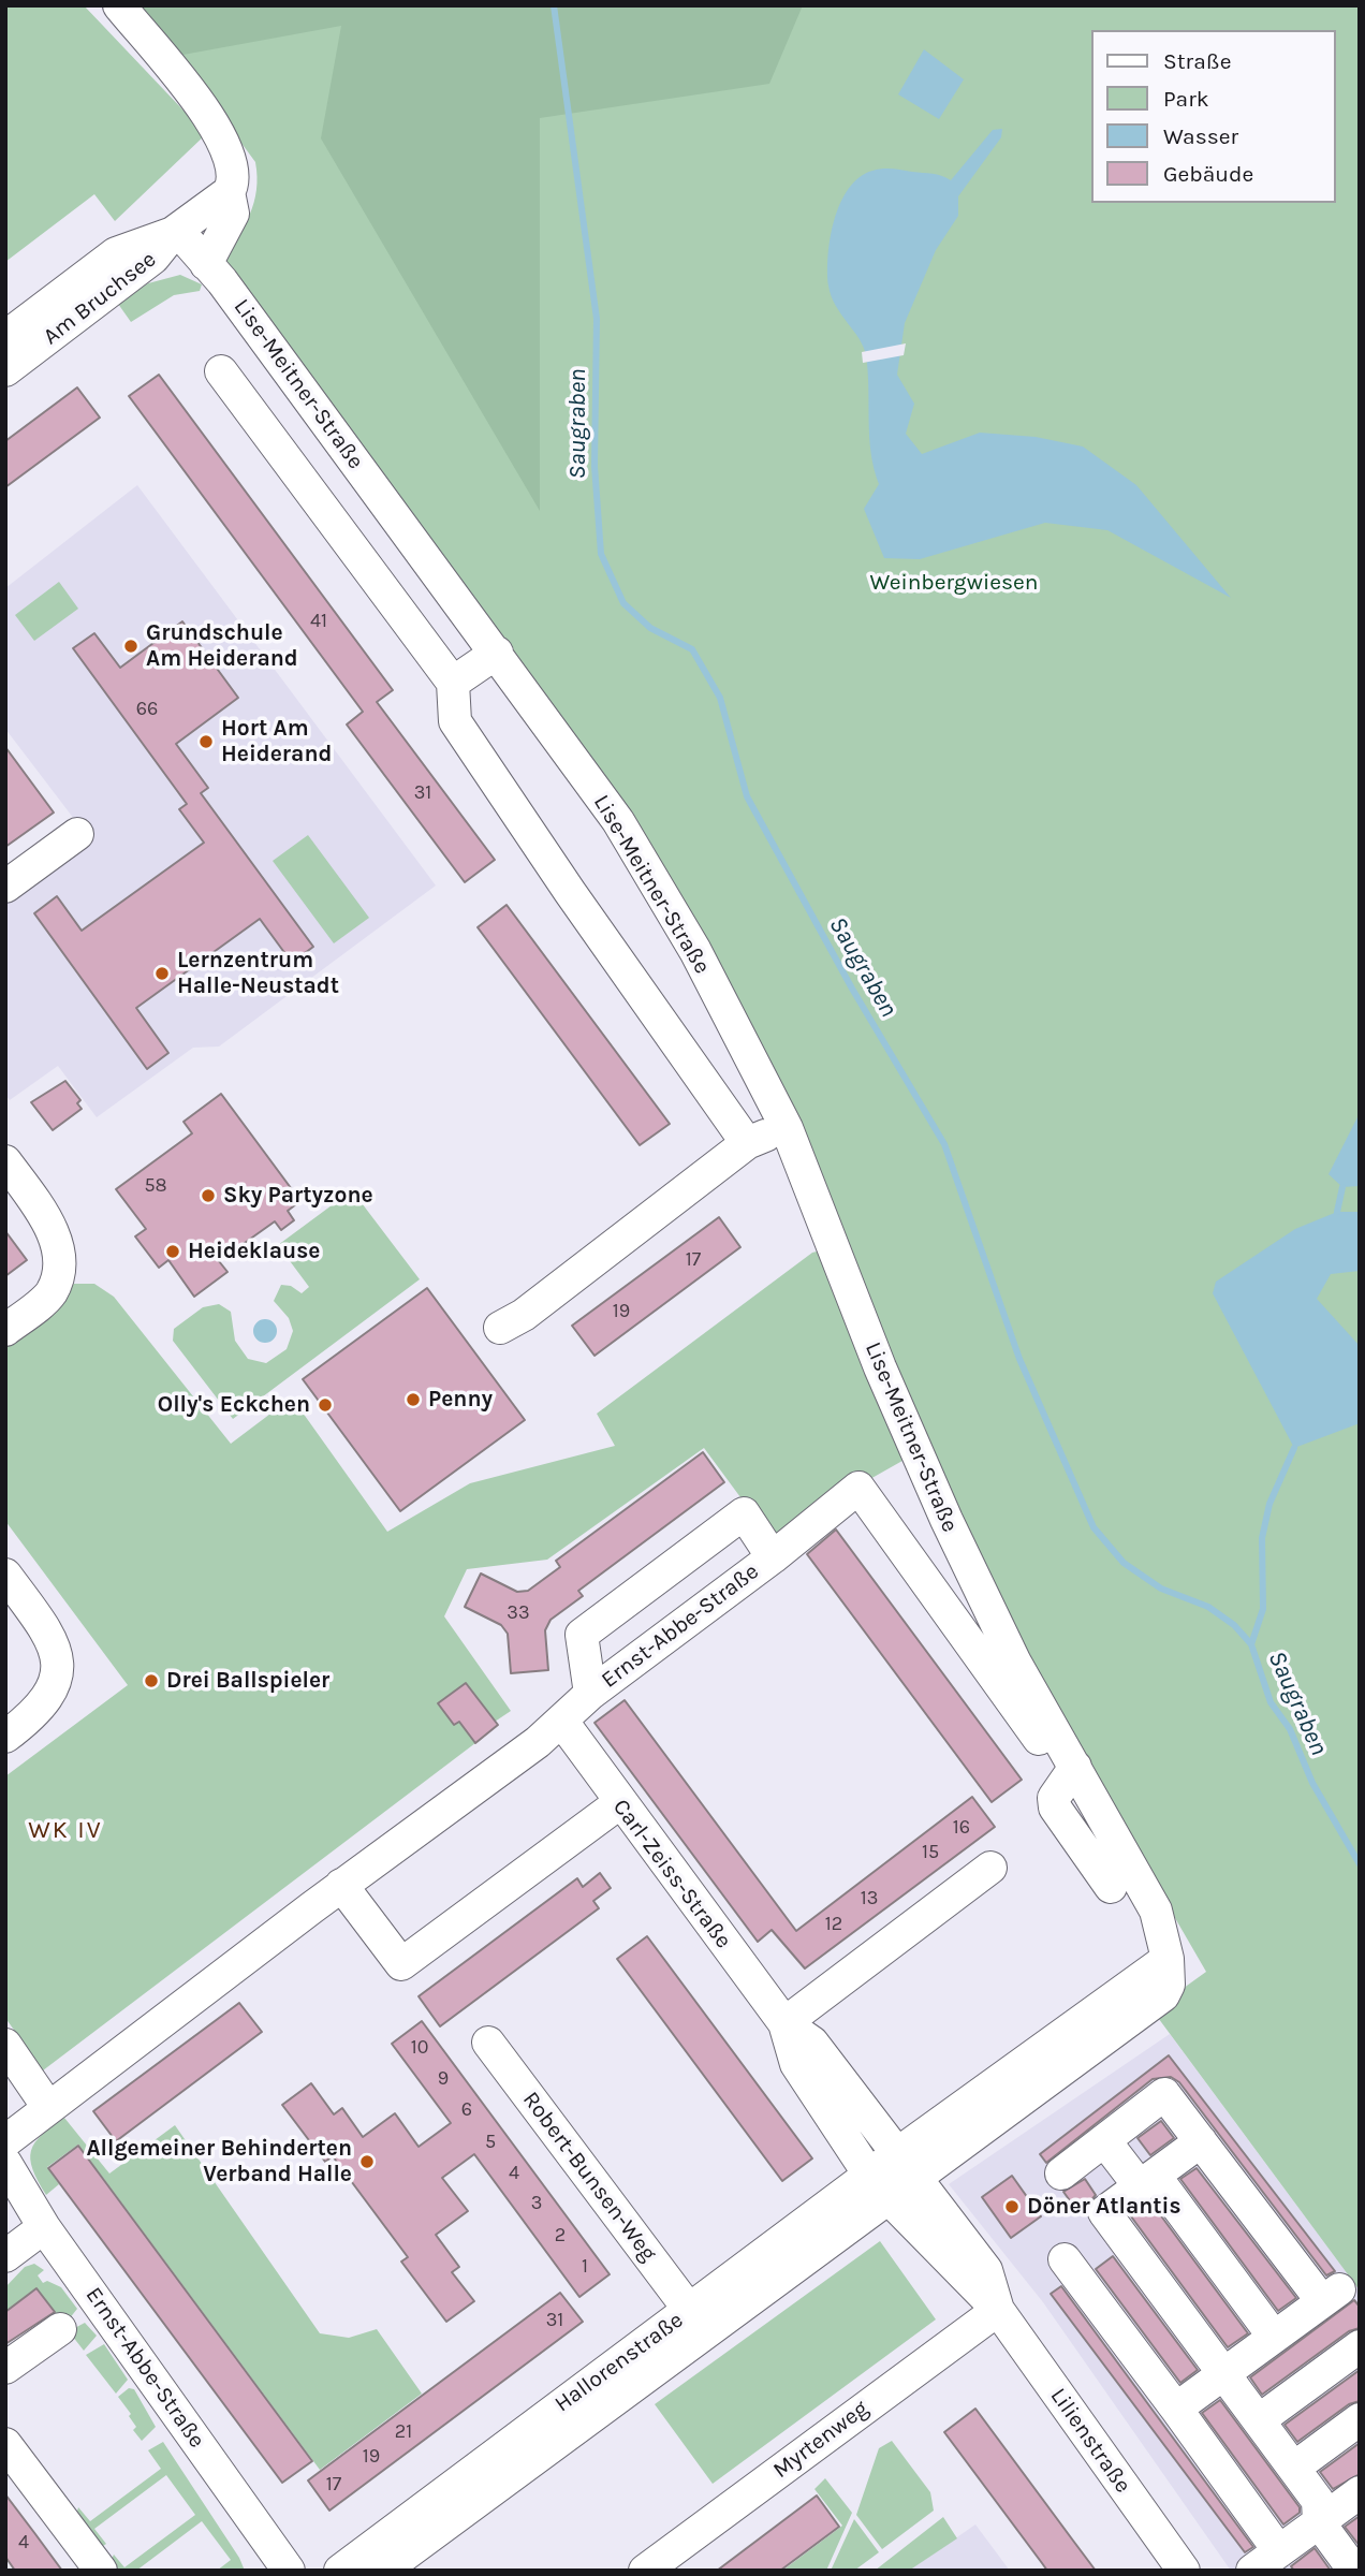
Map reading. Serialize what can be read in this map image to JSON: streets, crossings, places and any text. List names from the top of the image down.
{
  "streets": {
    "street": [
      "Am Bruchsee",
      "Lise-Meitner-Straße",
      "Ernst-Abbe-Straße",
      "Carl-Zeiss-Straße",
      "Robert-Bunsen-Weg",
      "Hallorenstraße",
      "Myrtenweg",
      "Lilienstraße"
    ]
  },
  "crossings": [
    ["Am Bruchsee", "Lise-Meitner-Straße"],
    ["Lise-Meitner-Straße", "Hallorenstraße"],
    ["Ernst-Abbe-Straße", "Carl-Zeiss-Straße"],
    ["Carl-Zeiss-Straße", "Hallorenstraße"],
    ["Carl-Zeiss-Straße", "Lilienstraße"],
    ["Robert-Bunsen-Weg", "Hallorenstraße"],
    ["Hallorenstraße", "Lilienstraße"],
    ["Myrtenweg", "Lilienstraße"]
  ],
  "districts": ["WK IV"],
  "water": ["Saugraben"],
  "parks": ["Weinbergwiesen"],
  "places": [
    "Grundschule Am Heiderand",
    "Hort Am Heiderand",
    "Lernzentrum Halle-Neustadt",
    "Sky Partyzone",
    "Heideklause",
    "Penny",
    "Olly's Eckchen",
    "Drei Ballspieler",
    "Allgemeiner Behinderten Verband Halle",
    "Döner Atlantis"
  ],
  "house_numbers": [
    "41",
    "66",
    "31",
    "58",
    "17",
    "19",
    "33",
    "16",
    "15",
    "13",
    "12",
    "10",
    "9",
    "6",
    "5",
    "4",
    "3",
    "2",
    "1",
    "31",
    "21",
    "19",
    "17",
    "4"
  ],
  "legend": [
    "Straße",
    "Park",
    "Wasser",
    "Gebäude"
  ]
}
